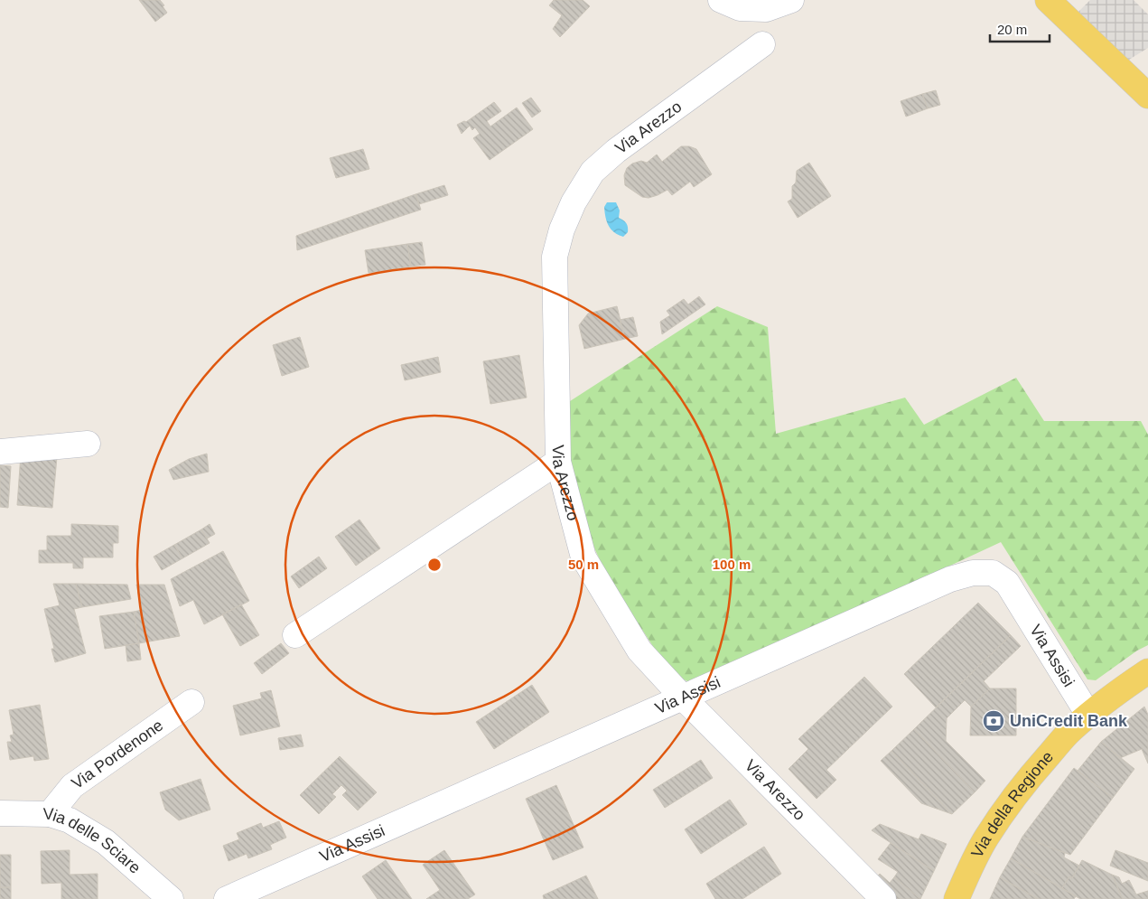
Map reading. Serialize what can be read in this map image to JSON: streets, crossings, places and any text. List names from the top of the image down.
{
  "streets": {
    "main road": ["Via della Regione"],
    "street": [
      "Via Arezzo",
      "Via Assisi",
      "Via Pordenone",
      "Via delle Sciare"
    ]
  },
  "crossings": [
    ["Via Arezzo", "Via Assisi"],
    ["Via Assisi", "Via della Regione"],
    ["Via Pordenone", "Via delle Sciare"]
  ],
  "places": {
    "bank": ["UniCredit Bank"]
  },
  "scale_bar": "20 m",
  "rings": ["50 m", "100 m"]
}
